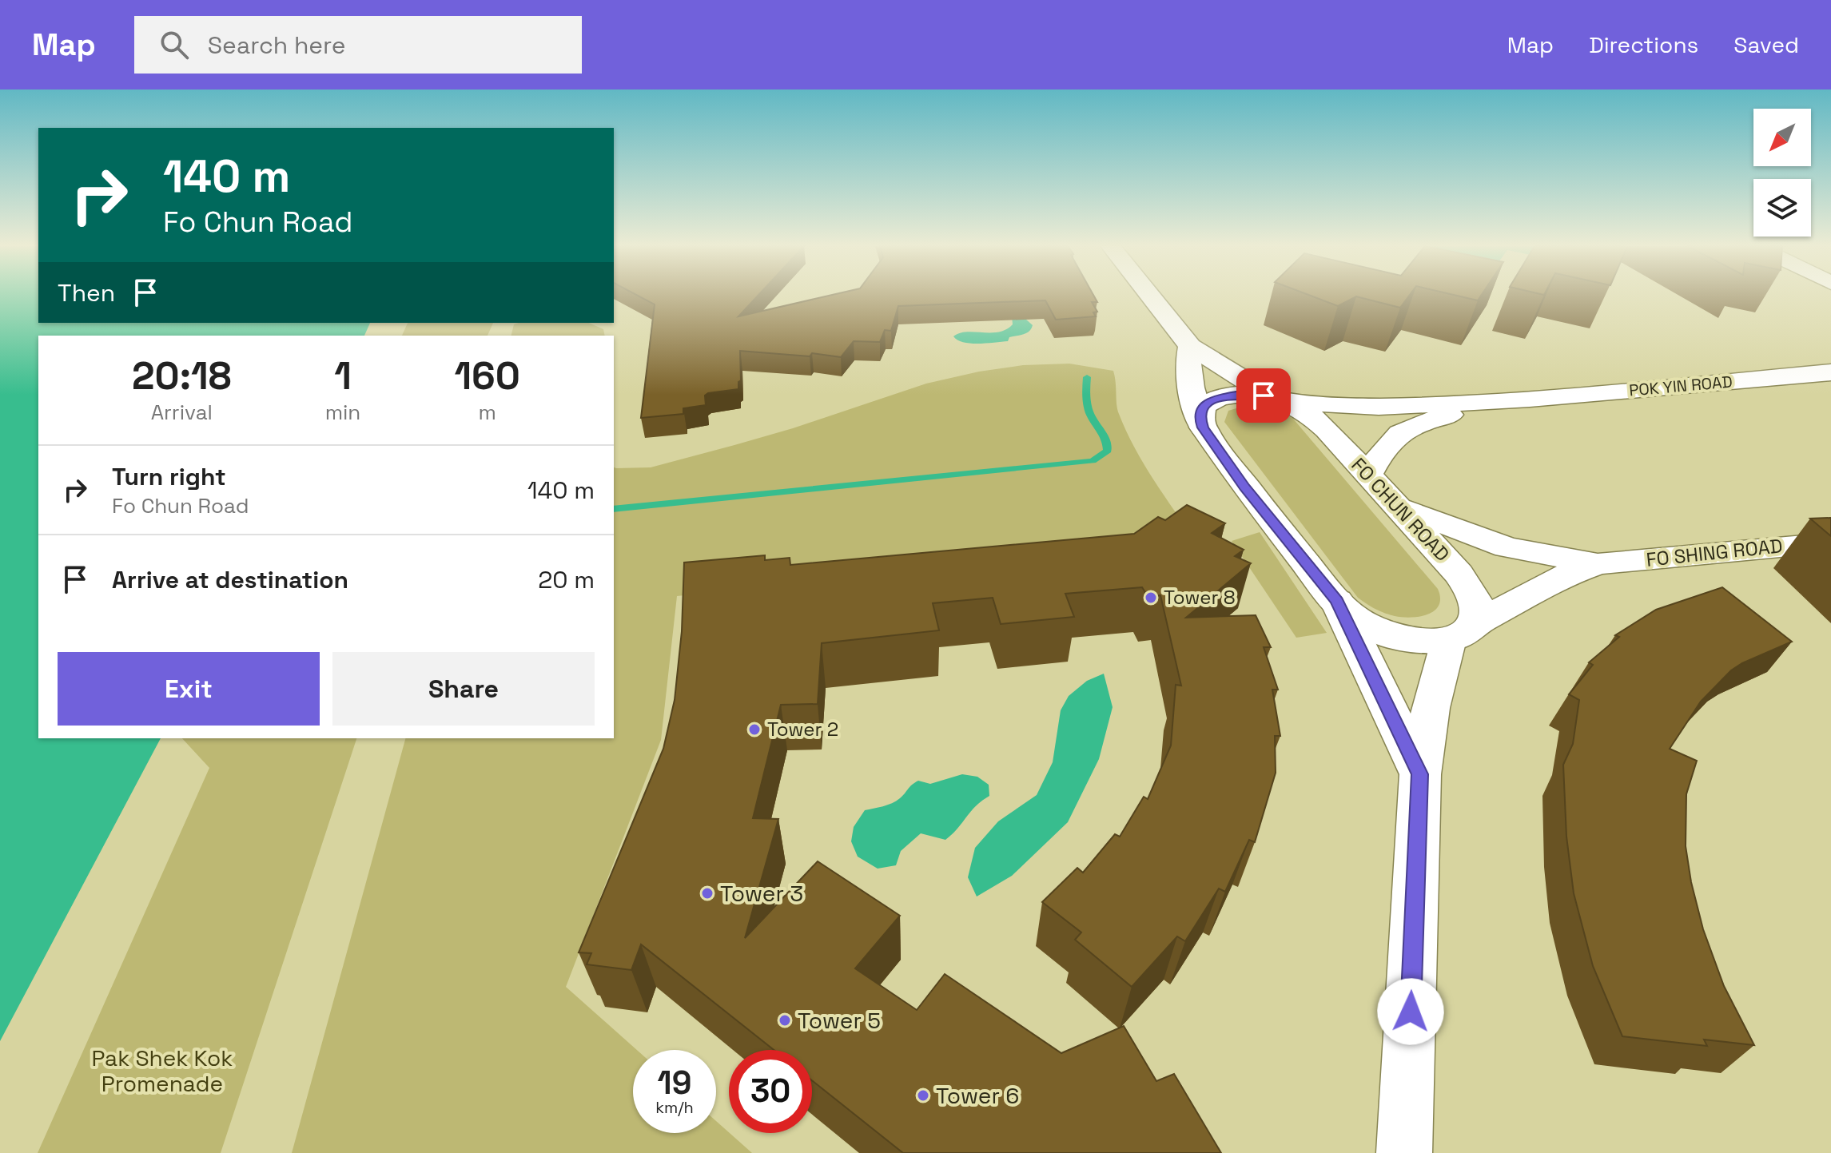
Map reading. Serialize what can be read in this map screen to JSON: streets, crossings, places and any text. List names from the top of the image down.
{
  "streets": {
    "street": ["POK YIN ROAD", "FO CHUN ROAD", "FO SHING ROAD"]
  },
  "crossings": [
    ["POK YIN ROAD", "FO CHUN ROAD"],
    ["FO CHUN ROAD", "FO SHING ROAD"]
  ],
  "parks": ["Pak Shek Kok Promenade"],
  "places": [
    "Tower 8",
    "Tower 2",
    "Tower 3",
    "Tower 5",
    "Tower 6"
  ],
  "north": "bottom left",
  "page": {
    "header": "Map",
    "search": "Search here",
    "nav": ["Map", "Directions", "Saved"],
    "turn": ["140 m", "Fo Chun Road"],
    "then": "Then",
    "eta": [
      "20:18",
      "Arrival",
      "1",
      "min",
      "160",
      "m"
    ],
    "list": [
      {
        "name": "Turn right",
        "note": "Fo Chun Road",
        "value": "140 m"
      },
      {
        "name": "Arrive at destination",
        "value": "20 m"
      }
    ],
    "buttons": ["Exit", "Share"],
    "speed": "19 km/h",
    "limit": "30"
  }
}
